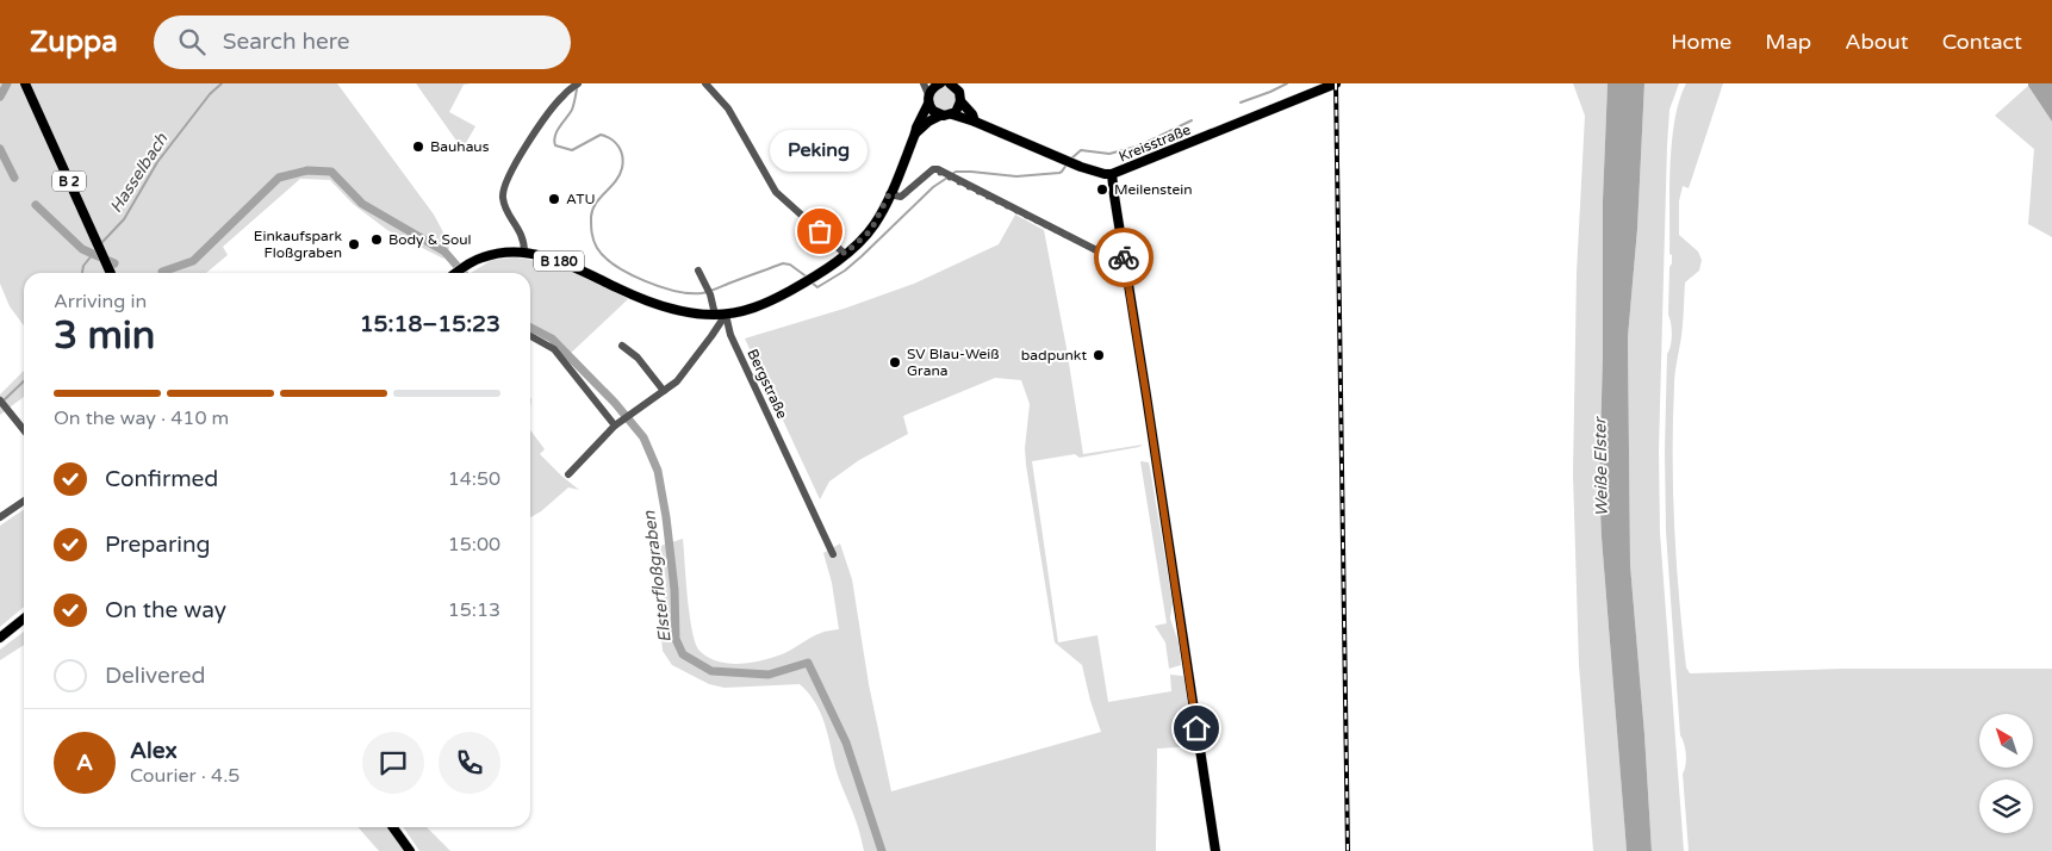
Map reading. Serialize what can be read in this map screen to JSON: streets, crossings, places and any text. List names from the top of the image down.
{
  "streets": {
    "main road": ["Kreisstraße", "B 2", "B 180"],
    "street": ["Bergstraße"]
  },
  "crossings": [
    ["B 180", "Bergstraße"]
  ],
  "water": ["Hasselbach", "Weiße Elster", "Elsterfloßgraben"],
  "places": [
    "Bauhaus",
    "Meilenstein",
    "ATU",
    "Peking",
    "Body & Soul",
    "Einkaufspark Floßgraben",
    "badpunkt",
    "SV Blau-Weiß Grana"
  ],
  "north": "top left",
  "page": {
    "header": "Zuppa",
    "search": "Search here",
    "nav": [
      "Home",
      "Map",
      "About",
      "Contact"
    ],
    "bubble": "Peking",
    "heading": ["3 min", "Arriving in", "15:18–15:23"],
    "panel": ["Alex", "Courier · 4.5"],
    "bar": "On the way · 410 m",
    "list": [
      ["Confirmed", "14:50"],
      ["Preparing", "15:00"],
      ["On the way", "15:13"],
      "Delivered"
    ],
    "round": "A"
  }
}
